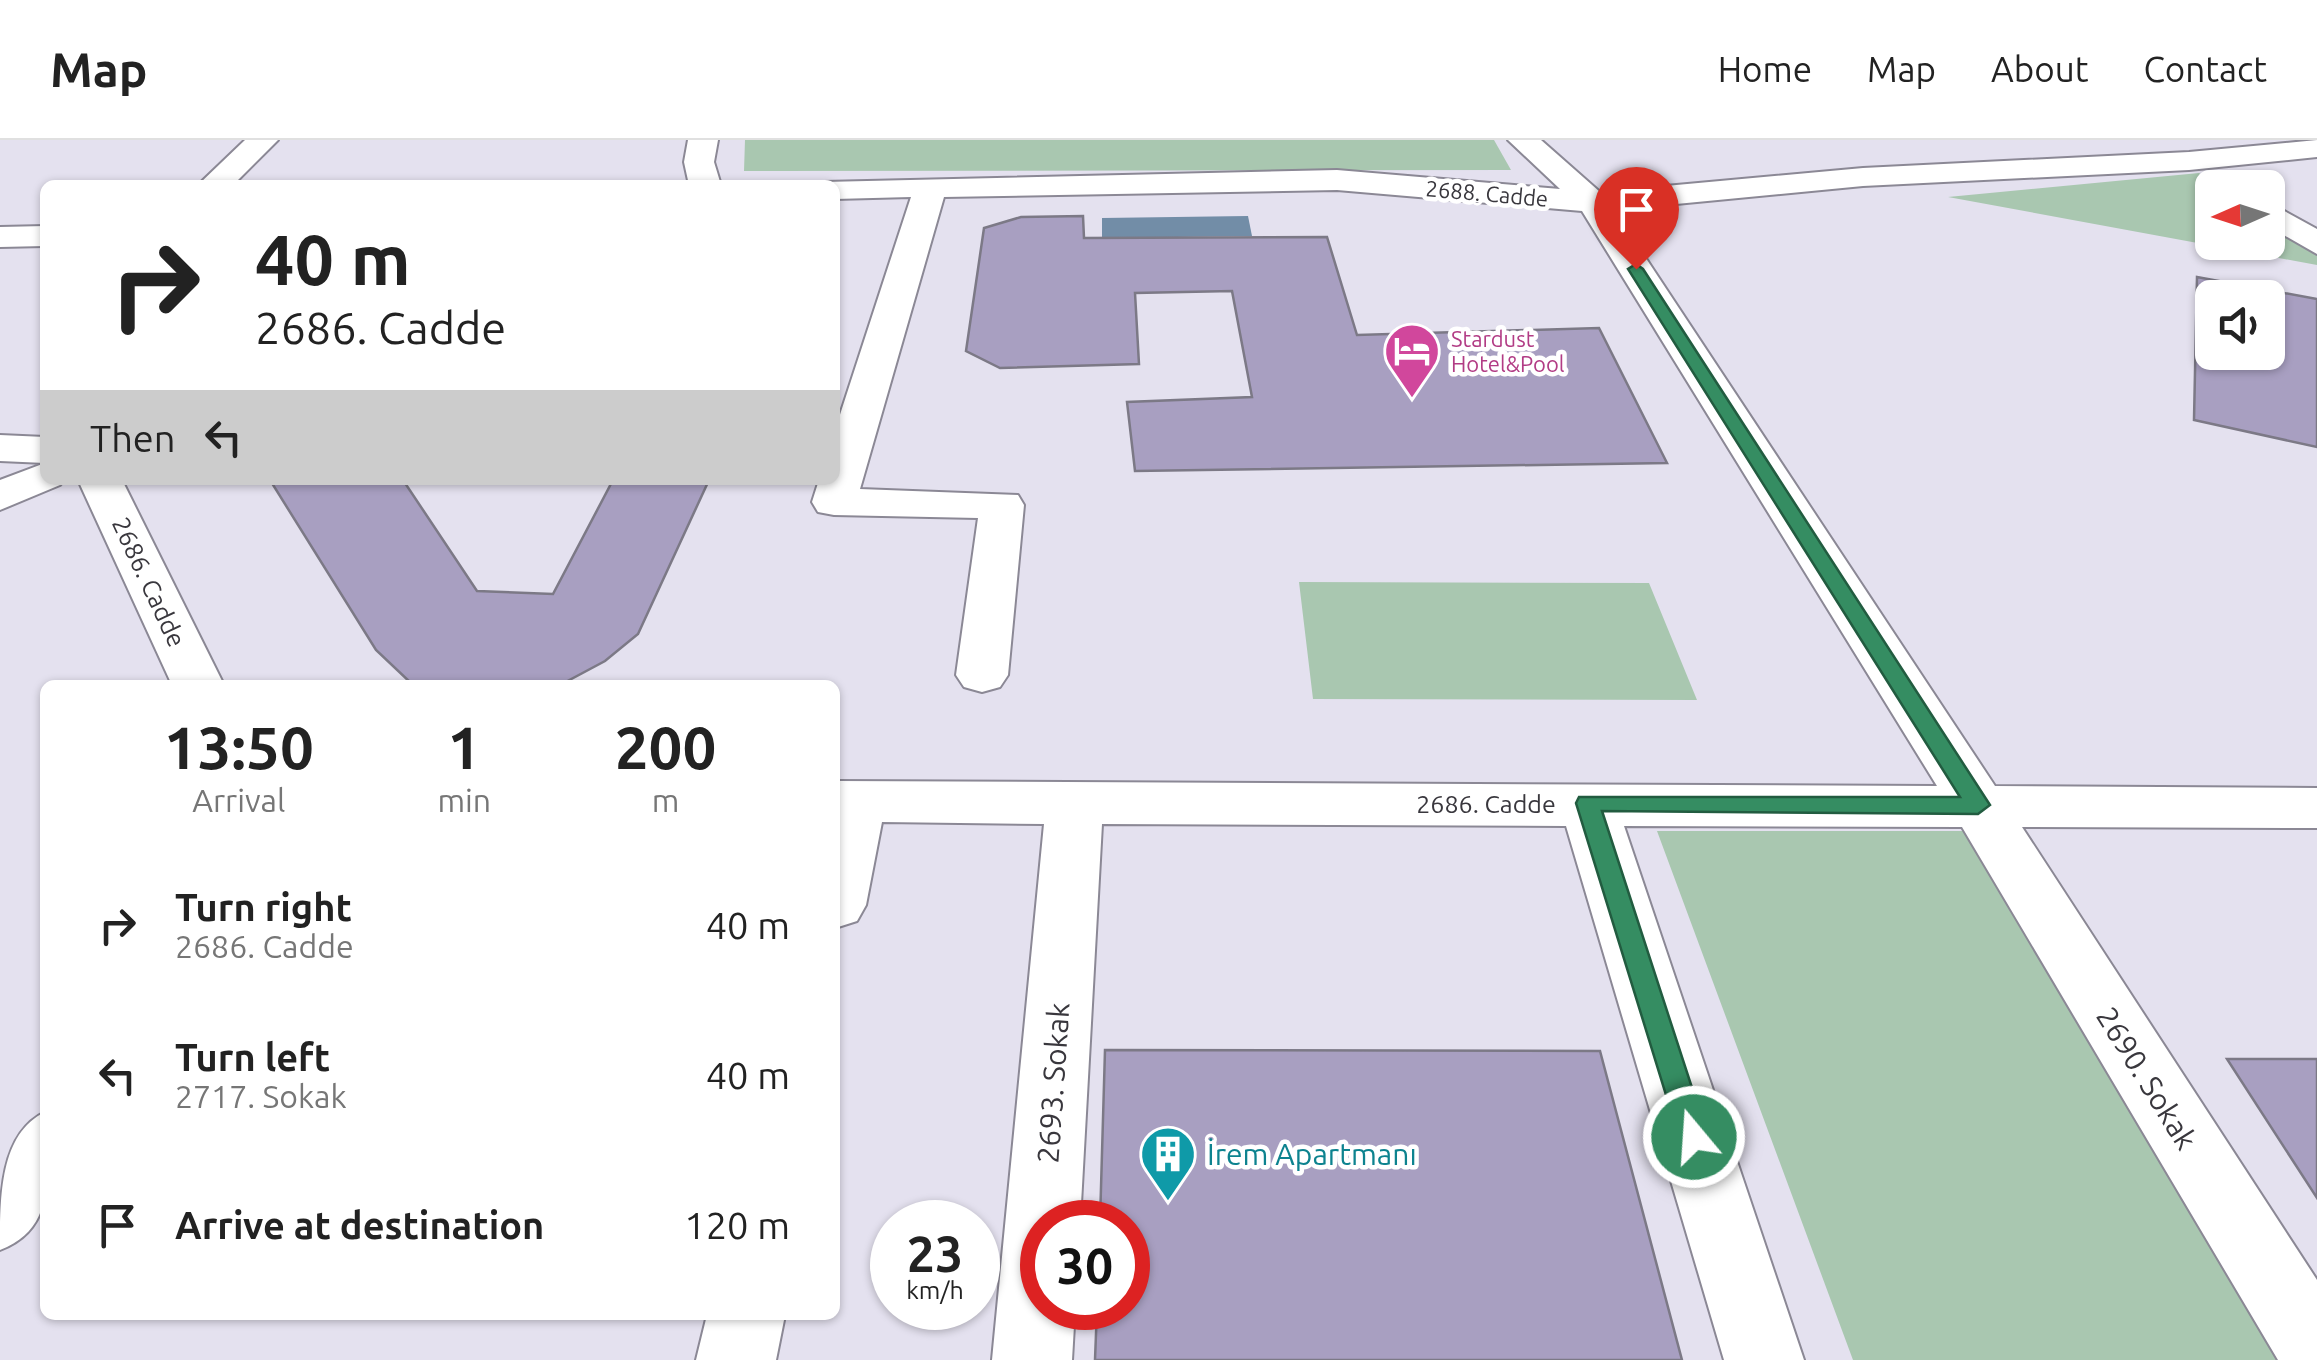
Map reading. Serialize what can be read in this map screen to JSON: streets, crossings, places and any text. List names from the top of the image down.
{
  "streets": {
    "street": [
      "2688. Cadde",
      "2686. Cadde",
      "2690. Sokak",
      "2693. Sokak"
    ]
  },
  "crossings": [
    ["2688. Cadde", "2690. Sokak"],
    ["2686. Cadde", "2690. Sokak"],
    ["2686. Cadde", "2693. Sokak"]
  ],
  "places": {
    "hotel": ["Stardust Hotel&Pool"],
    "building": ["İrem Apartmanı"]
  },
  "north": "left",
  "page": {
    "header": "Map",
    "nav": [
      "Home",
      "Map",
      "About",
      "Contact"
    ],
    "turn": ["40 m", "2686. Cadde"],
    "then": "Then",
    "eta": [
      "13:50",
      "Arrival",
      "1",
      "min",
      "200",
      "m"
    ],
    "list": [
      {
        "name": "Turn right",
        "note": "2686. Cadde",
        "value": "40 m"
      },
      {
        "name": "Turn left",
        "note": "2717. Sokak",
        "value": "40 m"
      },
      {
        "name": "Arrive at destination",
        "value": "120 m"
      }
    ],
    "speed": "23 km/h",
    "limit": "30"
  }
}
